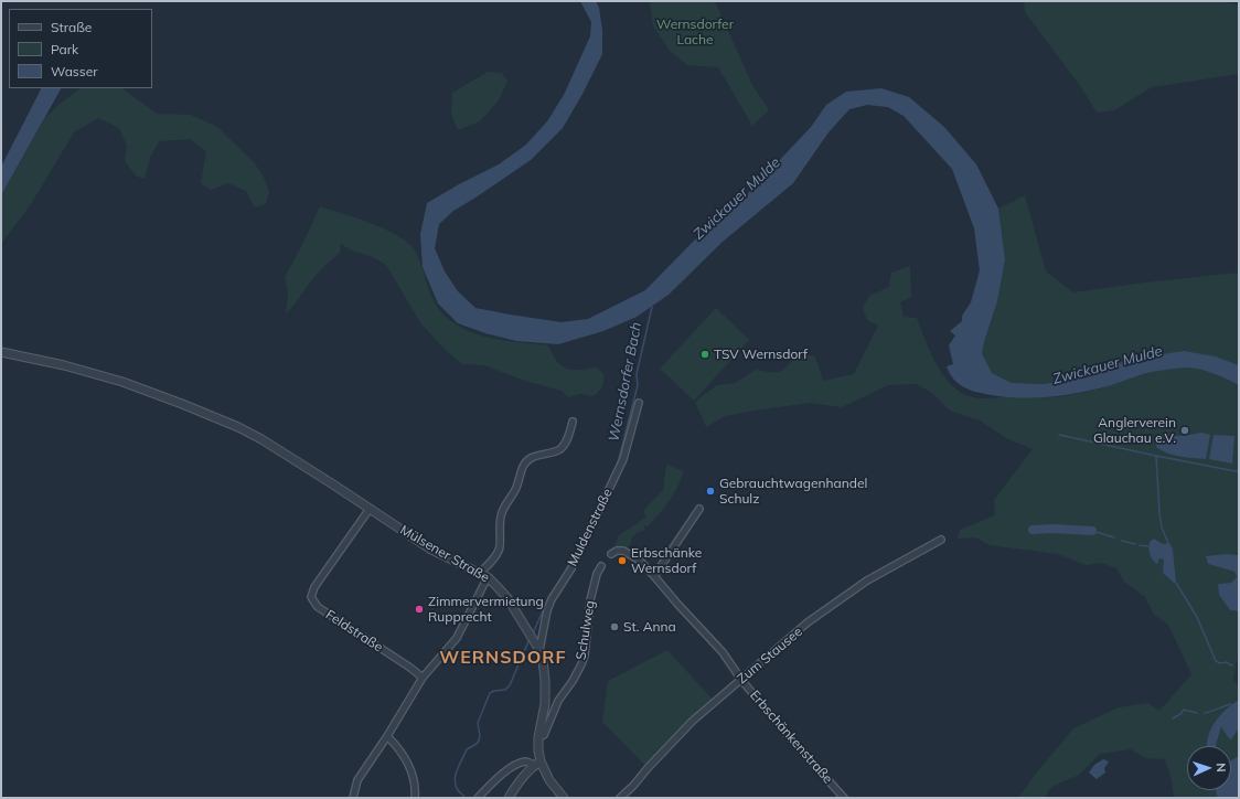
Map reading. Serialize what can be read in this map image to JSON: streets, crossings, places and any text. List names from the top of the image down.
{
  "streets": {
    "street": [
      "Muldenstraße",
      "Mülsener Straße",
      "Schulweg",
      "Feldstraße",
      "Zum Stausee",
      "Erbschänkenstraße"
    ]
  },
  "crossings": [
    ["Muldenstraße", "Mülsener Straße"],
    ["Mülsener Straße", "Schulweg"],
    ["Mülsener Straße", "Feldstraße"],
    ["Zum Stausee", "Erbschänkenstraße"]
  ],
  "districts": ["WERNSDORF"],
  "water": ["Zwickauer Mulde", "Wernsdorfer Bach"],
  "parks": ["Wernsdorfer Lache"],
  "places": [
    "TSV Wernsdorf",
    "Anglerverein Glauchau e.V.",
    "Gebrauchtwagenhandel Schulz",
    "Erbschänke Wernsdorf",
    "Zimmervermietung Rupprecht",
    "St. Anna"
  ],
  "legend": ["Straße", "Park", "Wasser"],
  "north": "right"
}
